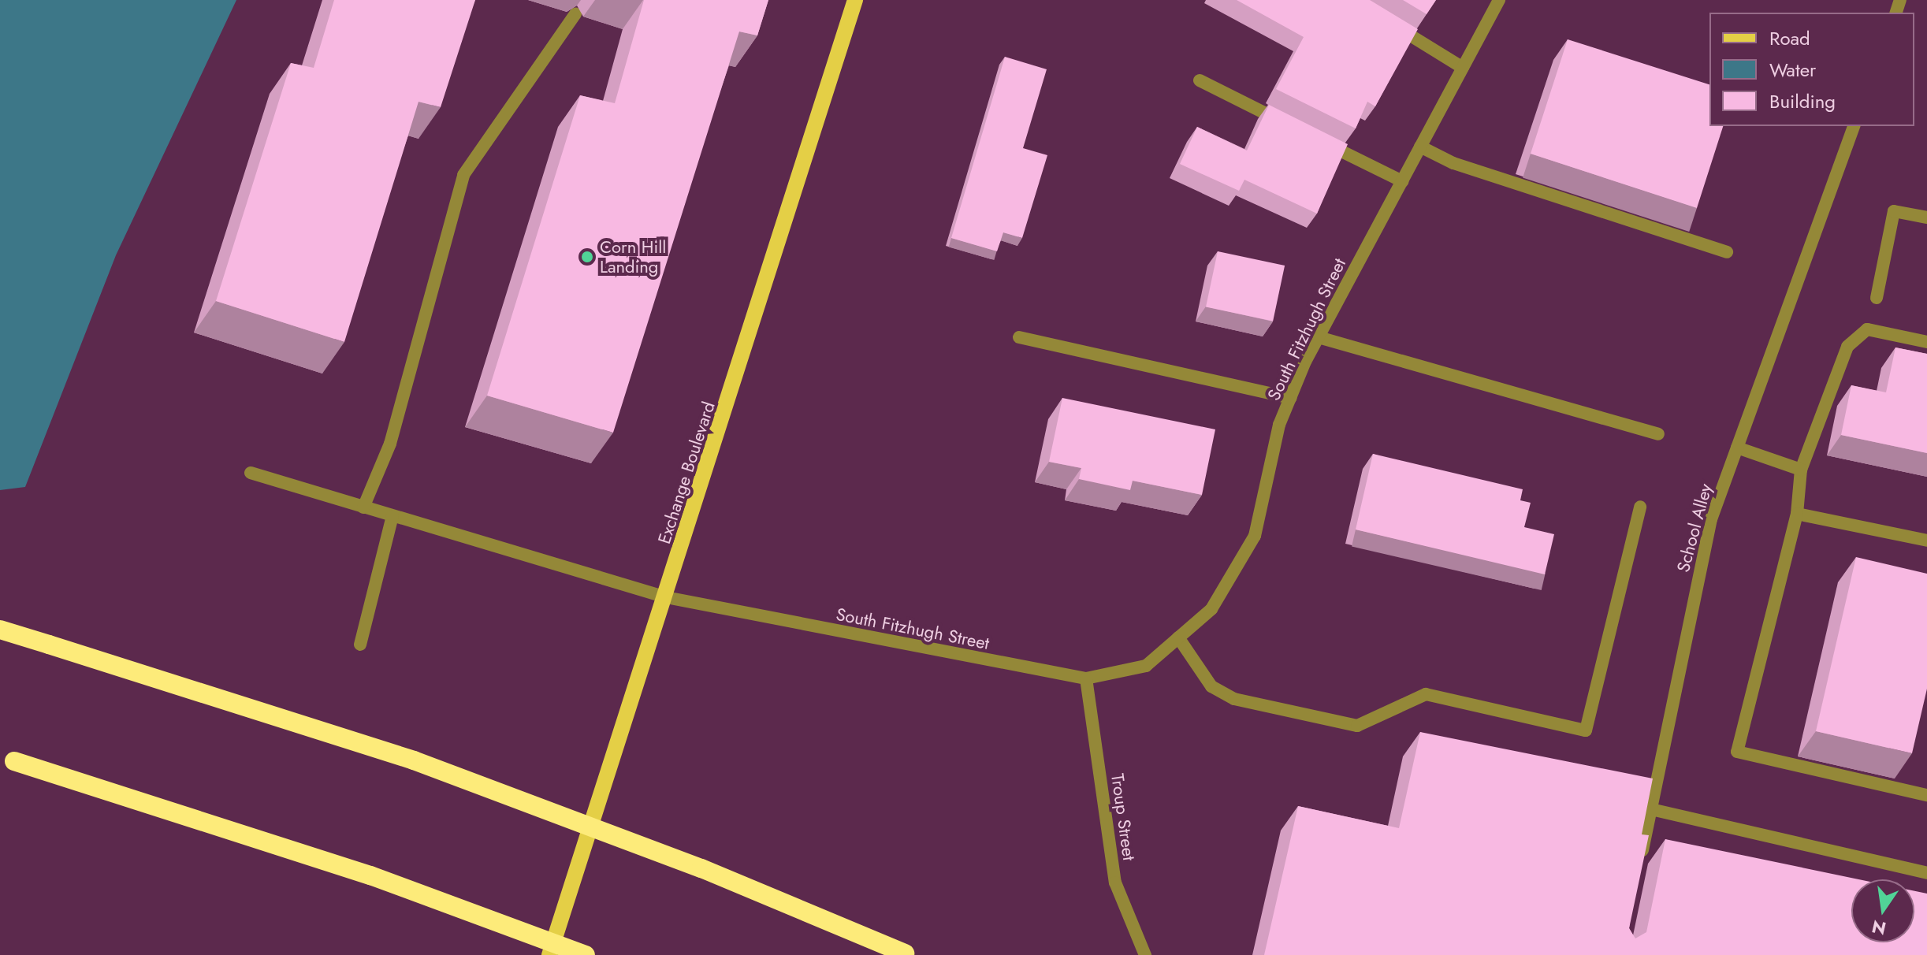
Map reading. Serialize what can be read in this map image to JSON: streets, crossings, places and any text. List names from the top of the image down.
{
  "streets": {
    "main road": ["Exchange Boulevard"],
    "street": ["South Fitzhugh Street", "School Alley", "Troup Street"]
  },
  "crossings": [
    ["South Fitzhugh Street", "Exchange Boulevard"],
    ["South Fitzhugh Street", "Troup Street"]
  ],
  "places": ["Corn Hill Landing"],
  "legend": ["Road", "Water", "Building"],
  "north": "bottom"
}
